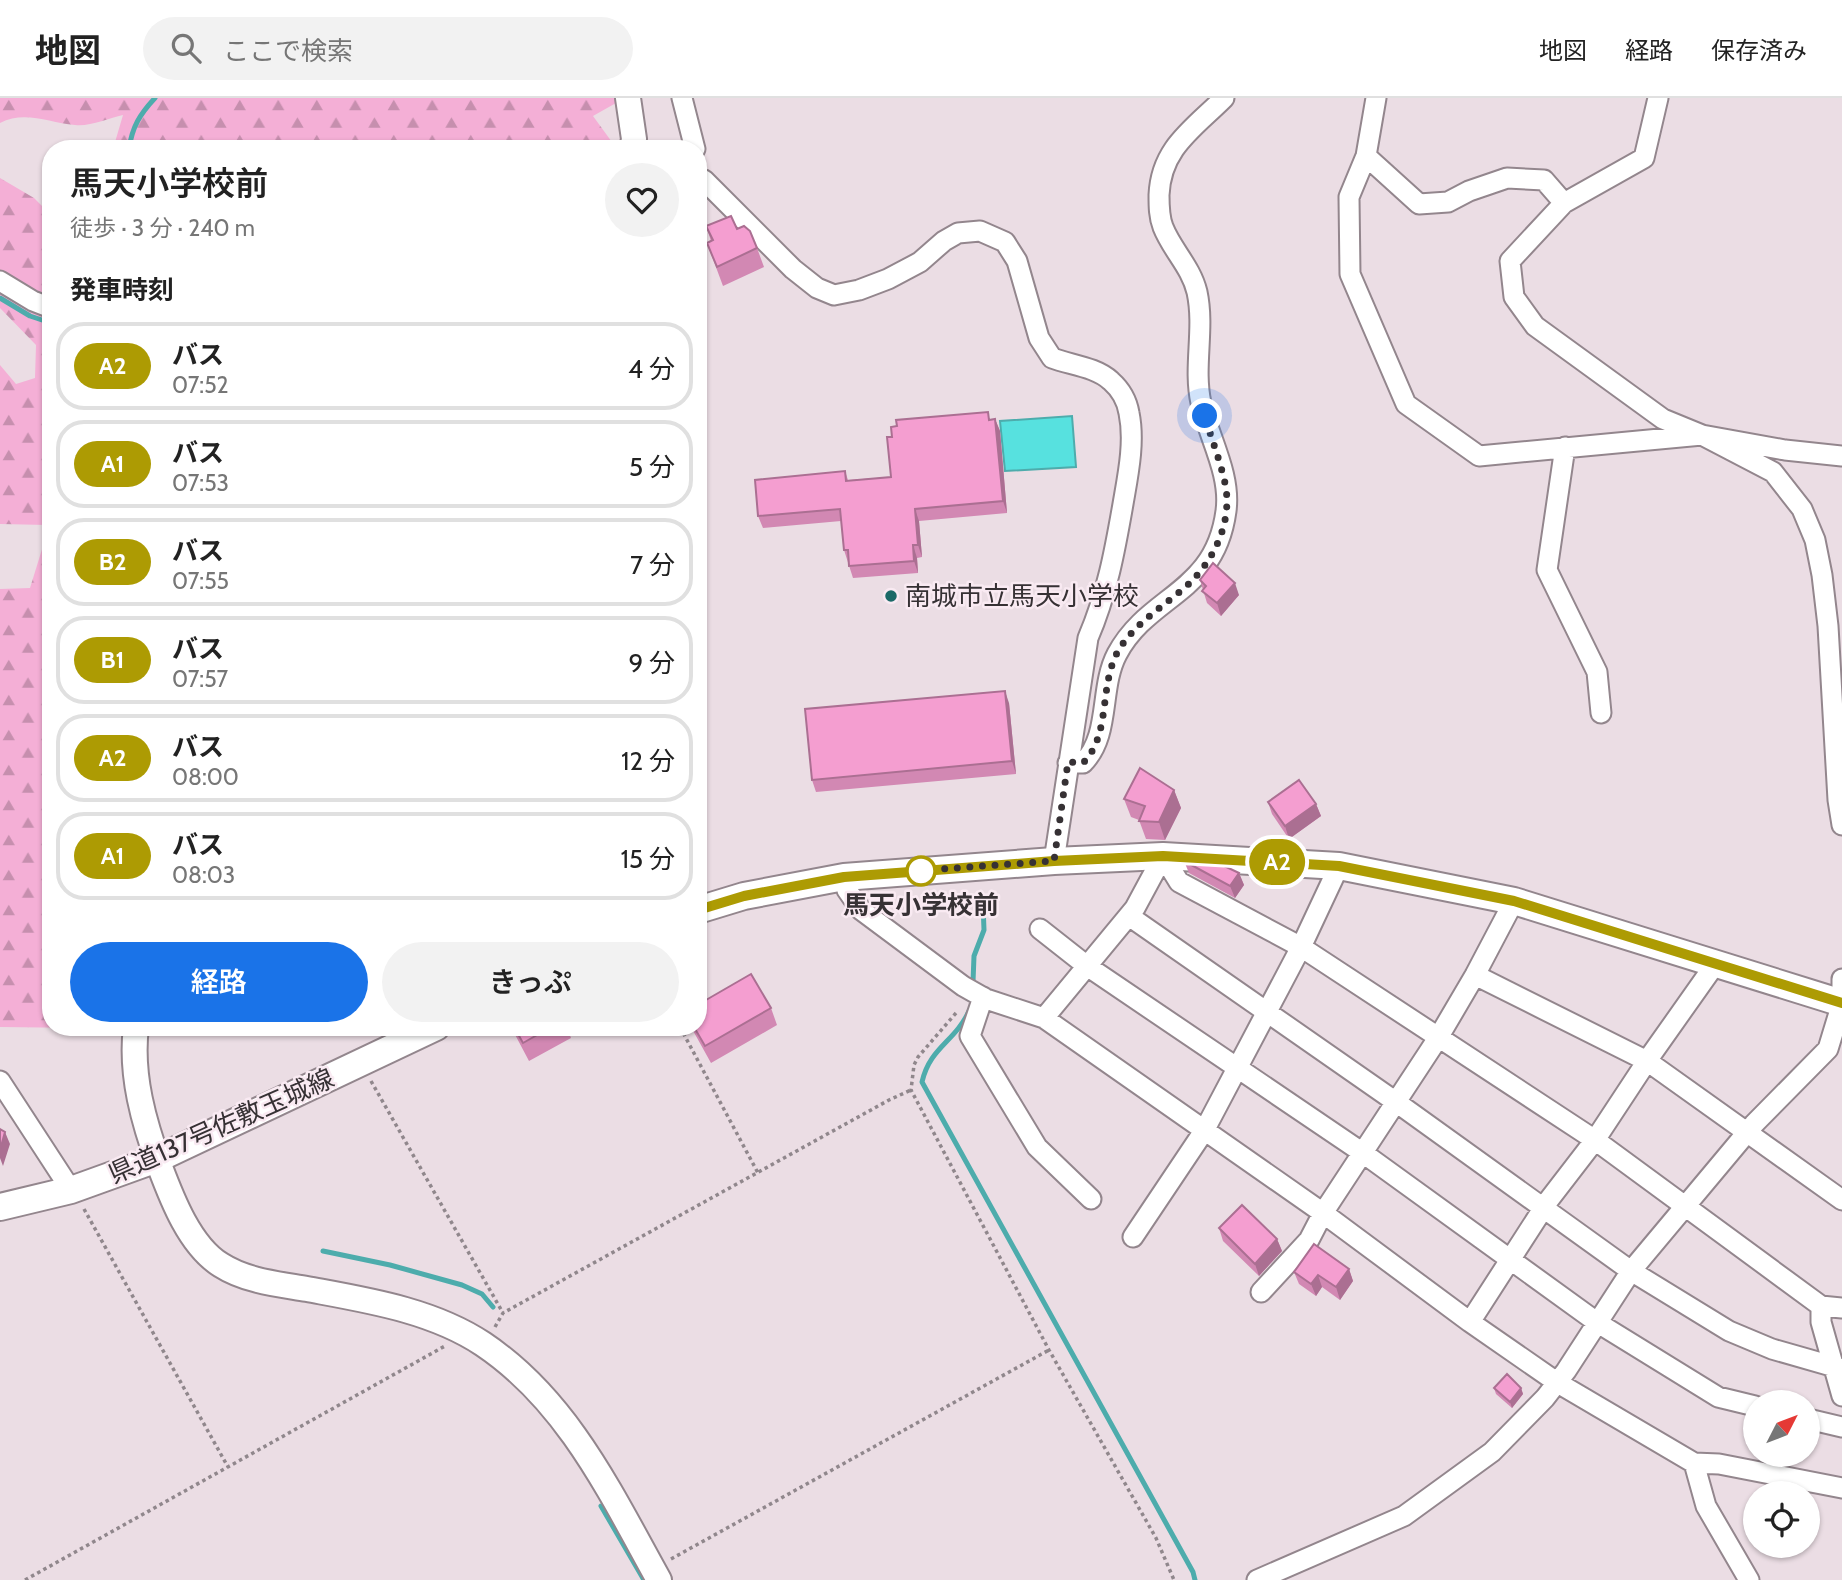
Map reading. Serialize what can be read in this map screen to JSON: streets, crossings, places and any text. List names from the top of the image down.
{
  "streets": {
    "main road": ["県道137号佐敷玉城線"]
  },
  "places": ["南城市立馬天小学校", "馬天小学校前"],
  "lines": ["bus line A2"],
  "north": "top right",
  "page": {
    "header": "地図",
    "search": "ここで検索",
    "nav": ["地図", "経路", "保存済み"],
    "on_map": "A2",
    "heading": [
      ["馬天小学校前", "徒歩 · 3 分 · 240 m"],
      "発車時刻"
    ],
    "list": [
      {
        "mark": "A2",
        "name": "バス",
        "note": "07:52",
        "value": "4 分"
      },
      {
        "mark": "A1",
        "name": "バス",
        "note": "07:53",
        "value": "5 分"
      },
      {
        "mark": "B2",
        "name": "バス",
        "note": "07:55",
        "value": "7 分"
      },
      {
        "mark": "B1",
        "name": "バス",
        "note": "07:57",
        "value": "9 分"
      },
      {
        "mark": "A2",
        "name": "バス",
        "note": "08:00",
        "value": "12 分"
      },
      {
        "mark": "A1",
        "name": "バス",
        "note": "08:03",
        "value": "15 分"
      }
    ],
    "buttons": ["経路", "きっぷ"]
  }
}
